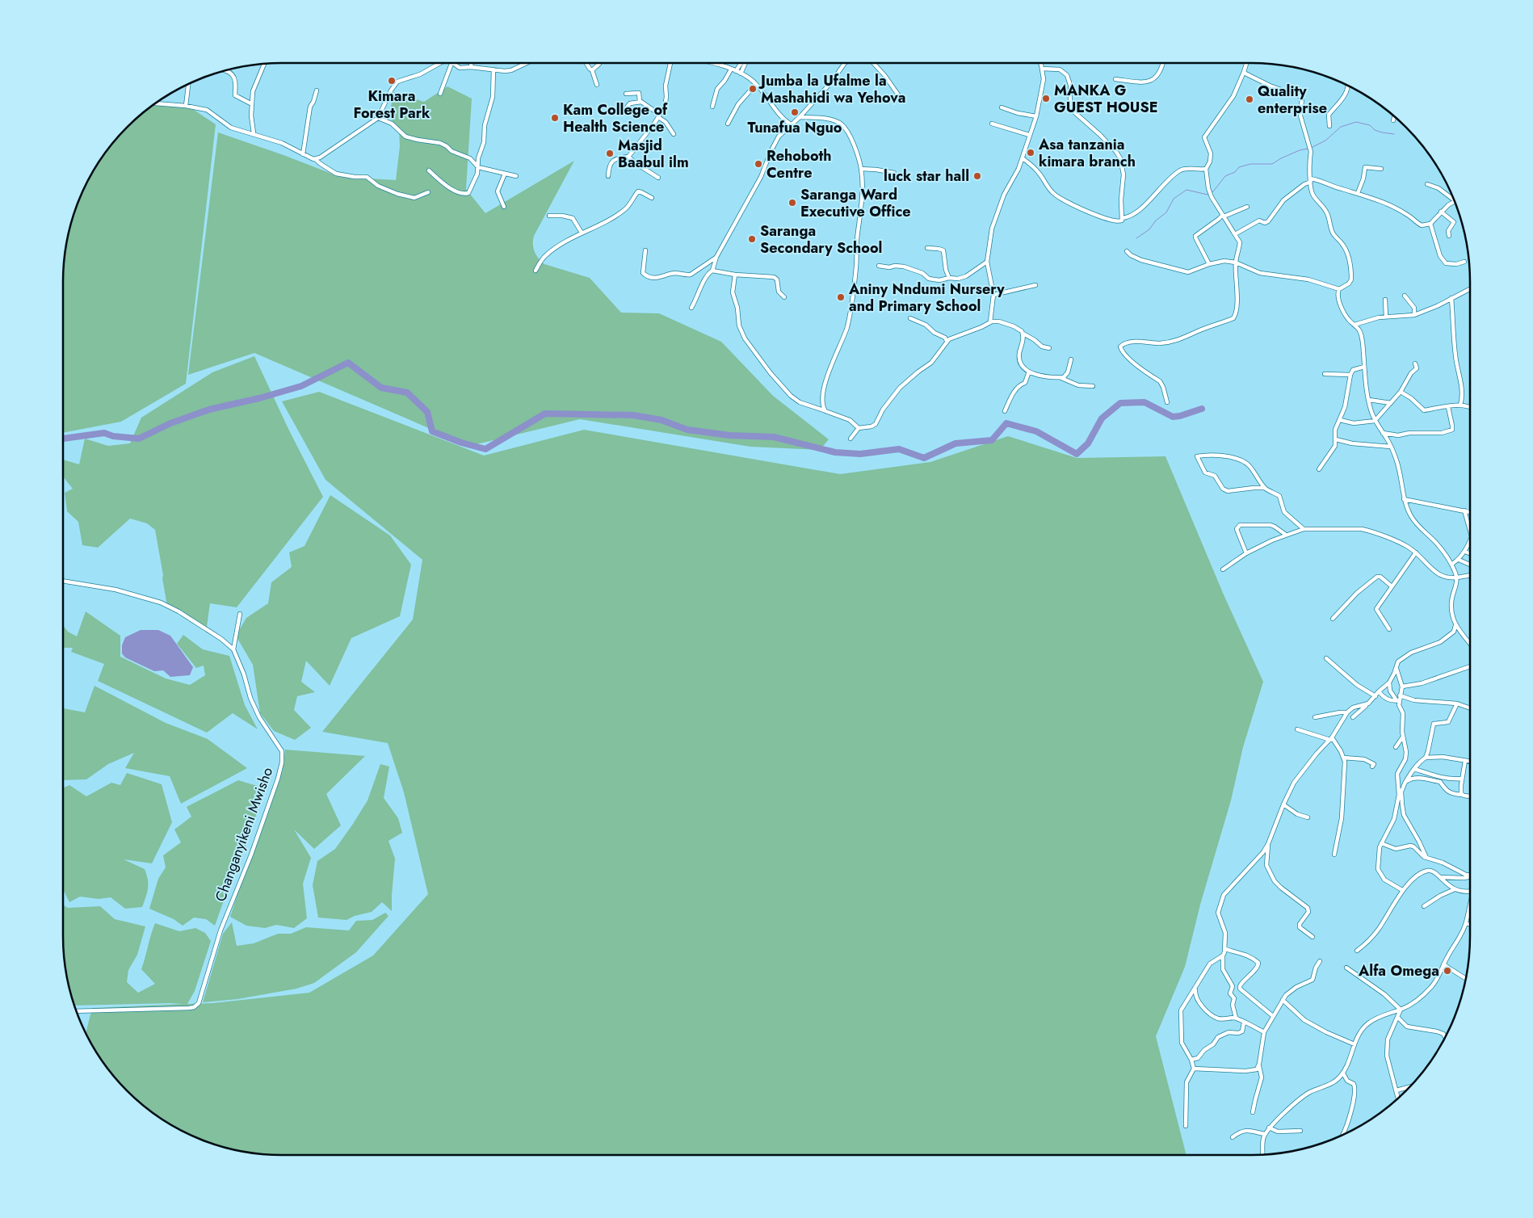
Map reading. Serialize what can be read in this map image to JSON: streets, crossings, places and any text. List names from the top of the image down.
{
  "streets": {
    "street": ["Changanyikeni Mwisho"]
  },
  "places": [
    "Kimara Forest Park",
    "Jumba la Ufalme la Mashahidi wa Yehova",
    "MANKA G GUEST HOUSE",
    "Quality enterprise",
    "Tunafua Nguo",
    "Kam College of Health Science",
    "Asa tanzania kimara branch",
    "Masjid Baabul ilm",
    "Rehoboth Centre",
    "luck star hall",
    "Saranga Ward Executive Office",
    "Saranga Secondary School",
    "Aniny Nndumi Nursery and Primary School",
    "Alfa Omega"
  ]
}
